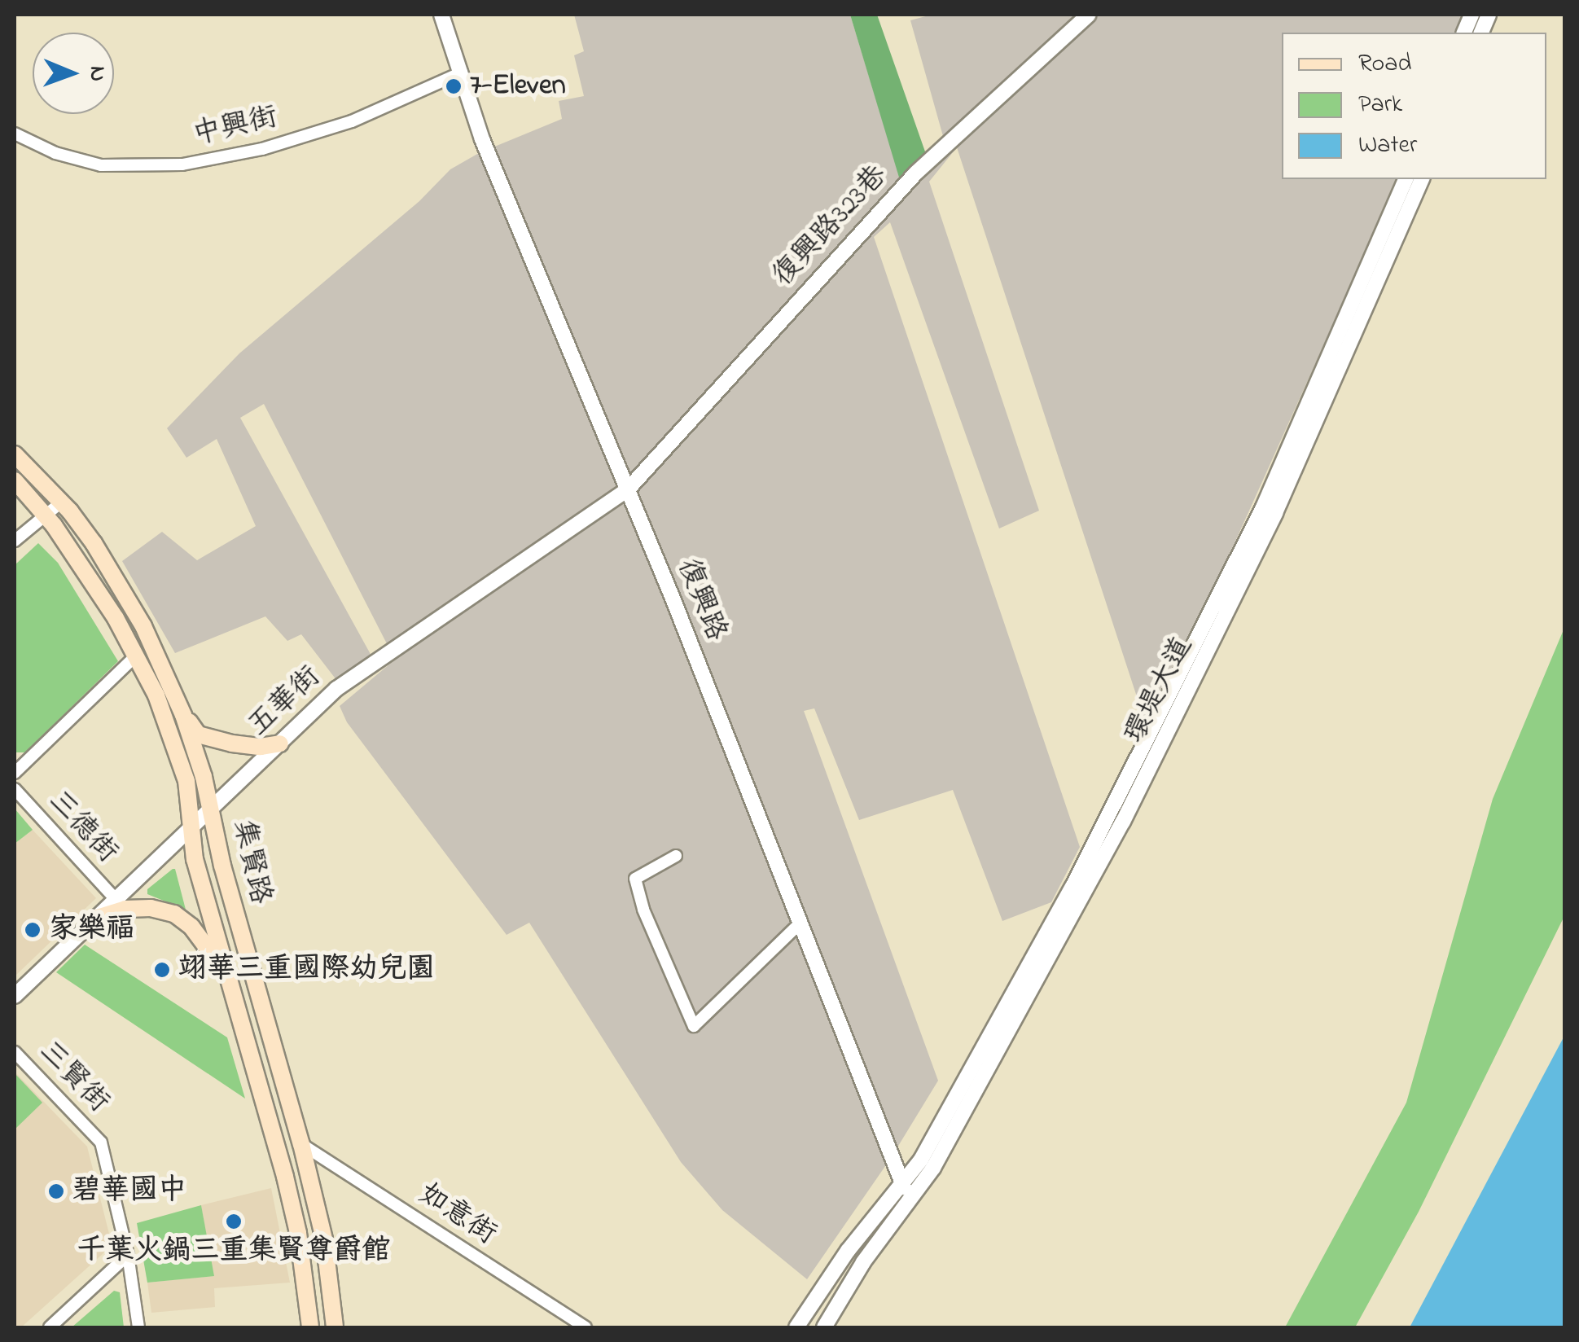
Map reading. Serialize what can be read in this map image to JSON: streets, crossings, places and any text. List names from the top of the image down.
{
  "streets": {
    "main road": ["集賢路"],
    "street": [
      "中興街",
      "復興路323巷",
      "復興路",
      "環堤大道",
      "五華街",
      "三德街",
      "三賢街",
      "如意街"
    ]
  },
  "crossings": [
    ["中興街", "復興路"],
    ["復興路323巷", "復興路"],
    ["復興路323巷", "五華街"],
    ["復興路", "環堤大道"],
    ["復興路", "五華街"],
    ["五華街", "三德街"],
    ["五華街", "集賢路"],
    ["集賢路", "如意街"]
  ],
  "places": [
    "7-Eleven",
    "家樂福",
    "翊華三重國際幼兒園",
    "碧華國中",
    "千葉火鍋三重集賢尊爵館"
  ],
  "legend": ["Road", "Park", "Water"],
  "north": "right"
}
